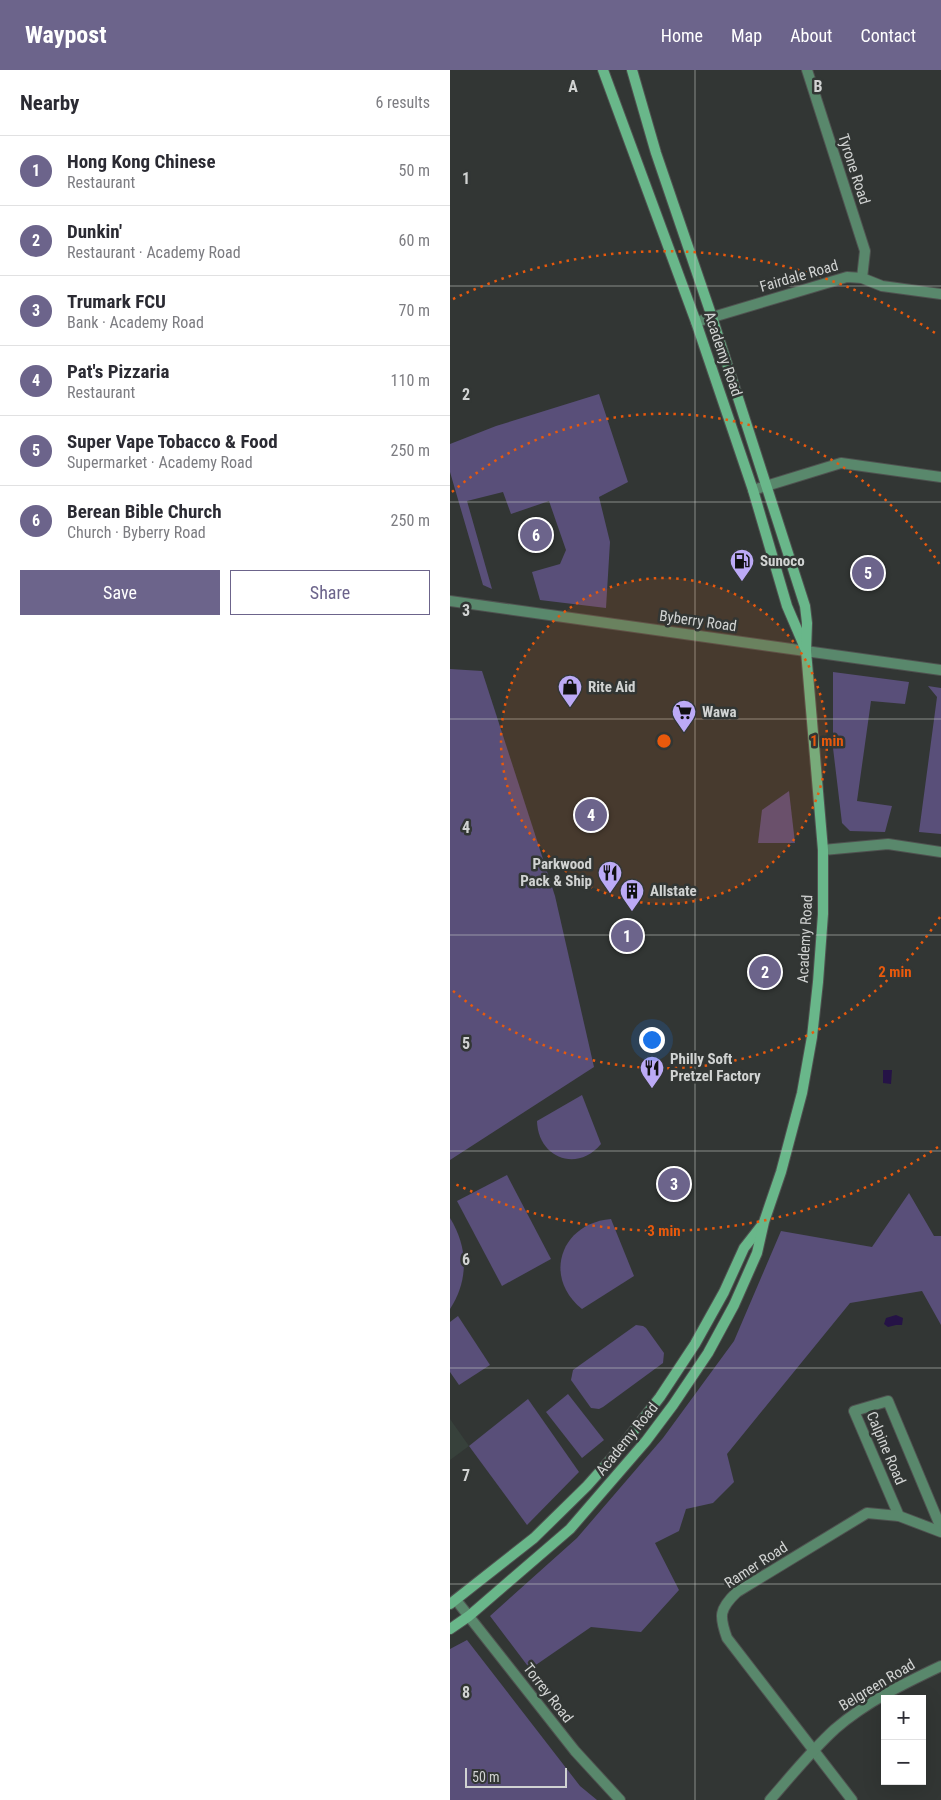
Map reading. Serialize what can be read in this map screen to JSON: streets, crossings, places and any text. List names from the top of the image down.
{
  "streets": {
    "main road": ["Academy Road"],
    "street": [
      "Tyrone Road",
      "Fairdale Road",
      "Byberry Road",
      "Calpine Road",
      "Ramer Road",
      "Belgreen Road",
      "Torrey Road"
    ]
  },
  "crossings": [
    ["Tyrone Road", "Fairdale Road"],
    ["Fairdale Road", "Academy Road"],
    ["Academy Road", "Byberry Road"],
    ["Academy Road", "Torrey Road"],
    ["Calpine Road", "Ramer Road"],
    ["Ramer Road", "Belgreen Road"]
  ],
  "places": {
    "fuel station": ["Sunoco"],
    "shop": ["Rite Aid"],
    "supermarket": ["Wawa"],
    "restaurant": ["Parkwood Pack & Ship", "Philly Soft Pretzel Factory"],
    "building": ["Allstate"]
  },
  "scale_bar": "50 m",
  "page": {
    "header": "Waypost",
    "nav": [
      "Home",
      "Map",
      "About",
      "Contact"
    ],
    "heading": ["Nearby", "6 results"],
    "list": [
      {
        "mark": "1",
        "name": "Hong Kong Chinese",
        "note": "Restaurant",
        "value": "50 m"
      },
      {
        "mark": "2",
        "name": "Dunkin'",
        "note": "Restaurant · Academy Road",
        "value": "60 m"
      },
      {
        "mark": "3",
        "name": "Trumark FCU",
        "note": "Bank · Academy Road",
        "value": "70 m"
      },
      {
        "mark": "4",
        "name": "Pat's Pizzaria",
        "note": "Restaurant",
        "value": "110 m"
      },
      {
        "mark": "5",
        "name": "Super Vape Tobacco & Food",
        "note": "Supermarket · Academy Road",
        "value": "250 m"
      },
      {
        "mark": "6",
        "name": "Berean Bible Church",
        "note": "Church · Byberry Road",
        "value": "250 m"
      }
    ],
    "pins": [
      "6",
      "5",
      "4",
      "1",
      "2",
      "3"
    ],
    "buttons": ["Save", "Share"],
    "map_buttons": ["+", "−"],
    "scale": "50 m"
  },
  "grid": {
    "columns": ["A", "B"],
    "rows": [
      "1",
      "2",
      "3",
      "4",
      "5",
      "6",
      "7",
      "8"
    ]
  },
  "rings": ["1 min", "2 min", "3 min"]
}
